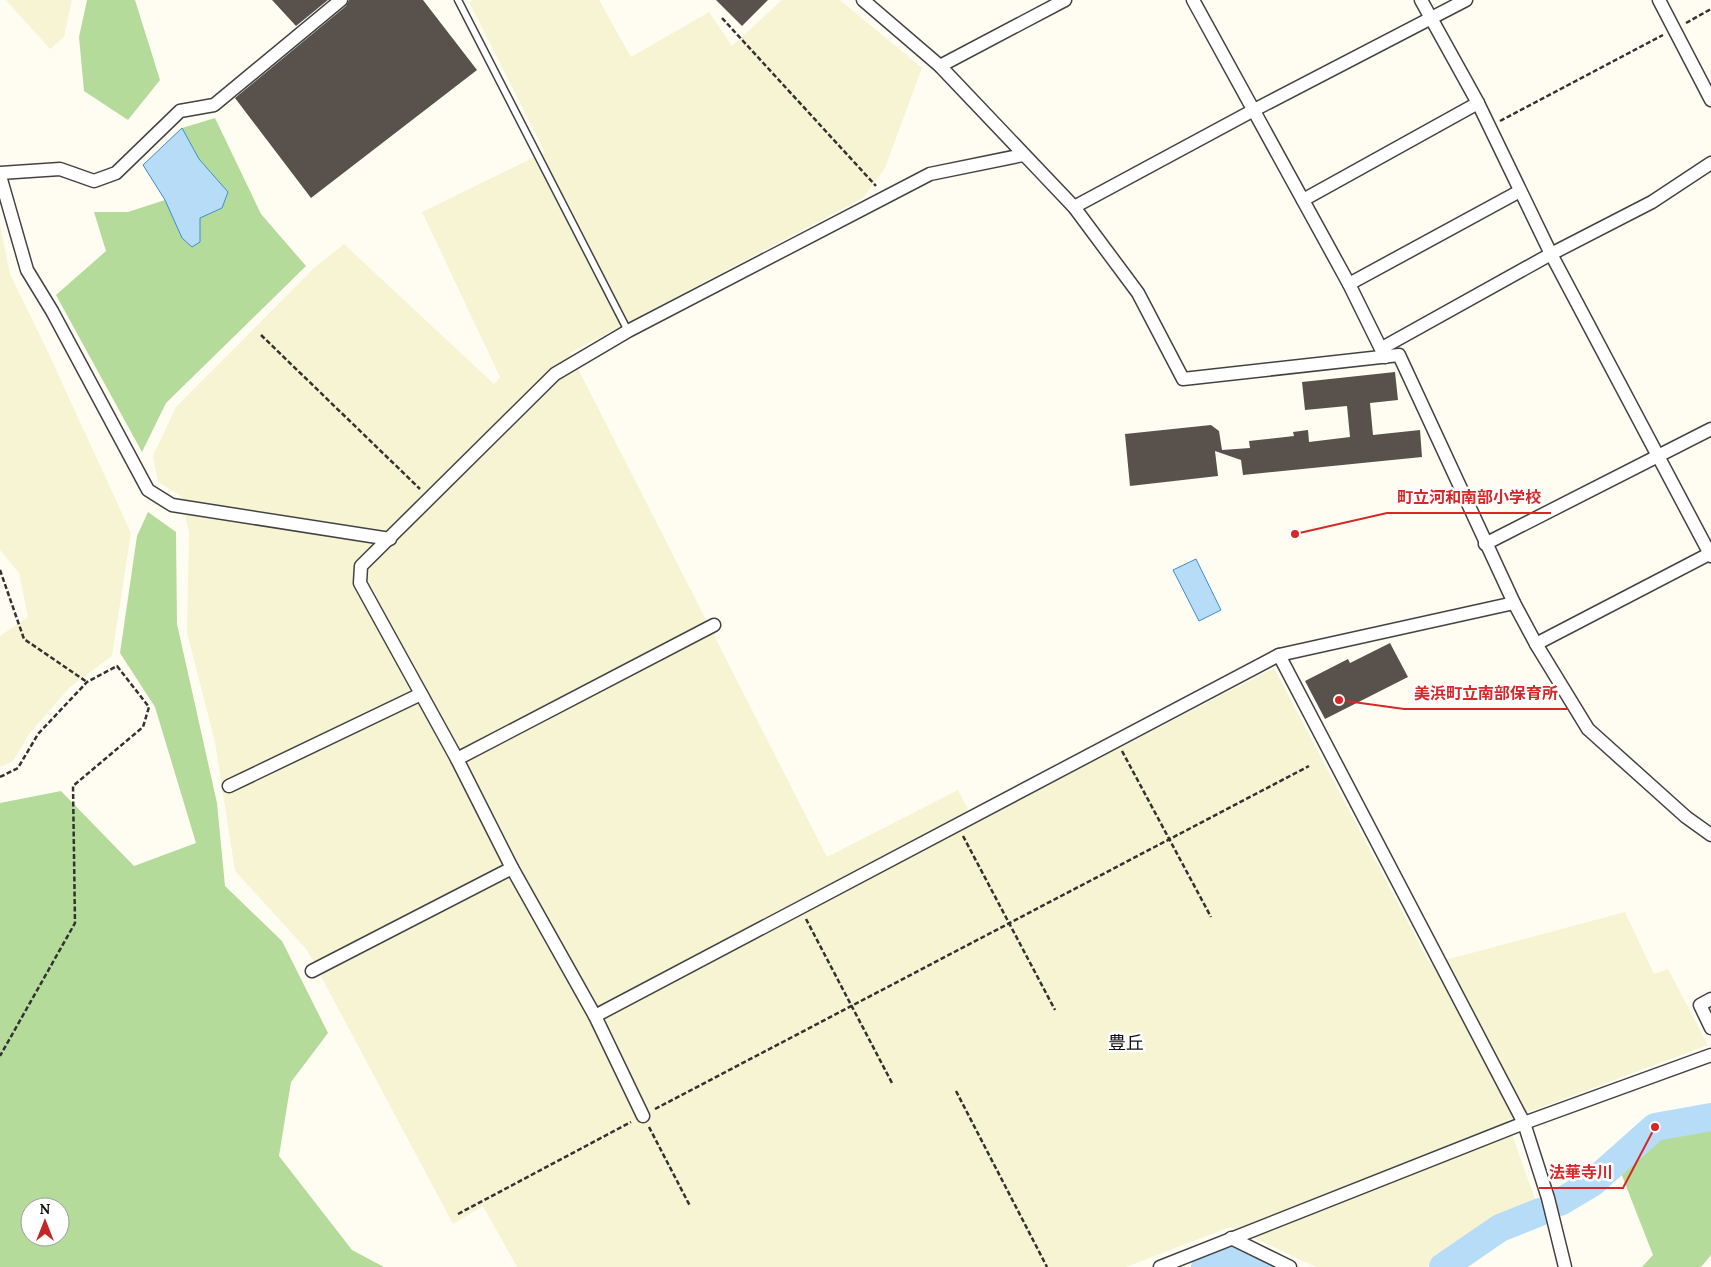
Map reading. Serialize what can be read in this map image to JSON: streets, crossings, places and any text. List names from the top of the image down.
{
  "districts": ["豊丘"],
  "places": ["町立河和南部小学校", "美浜町立南部保育所", "法華寺川"],
  "north": "top"
}
